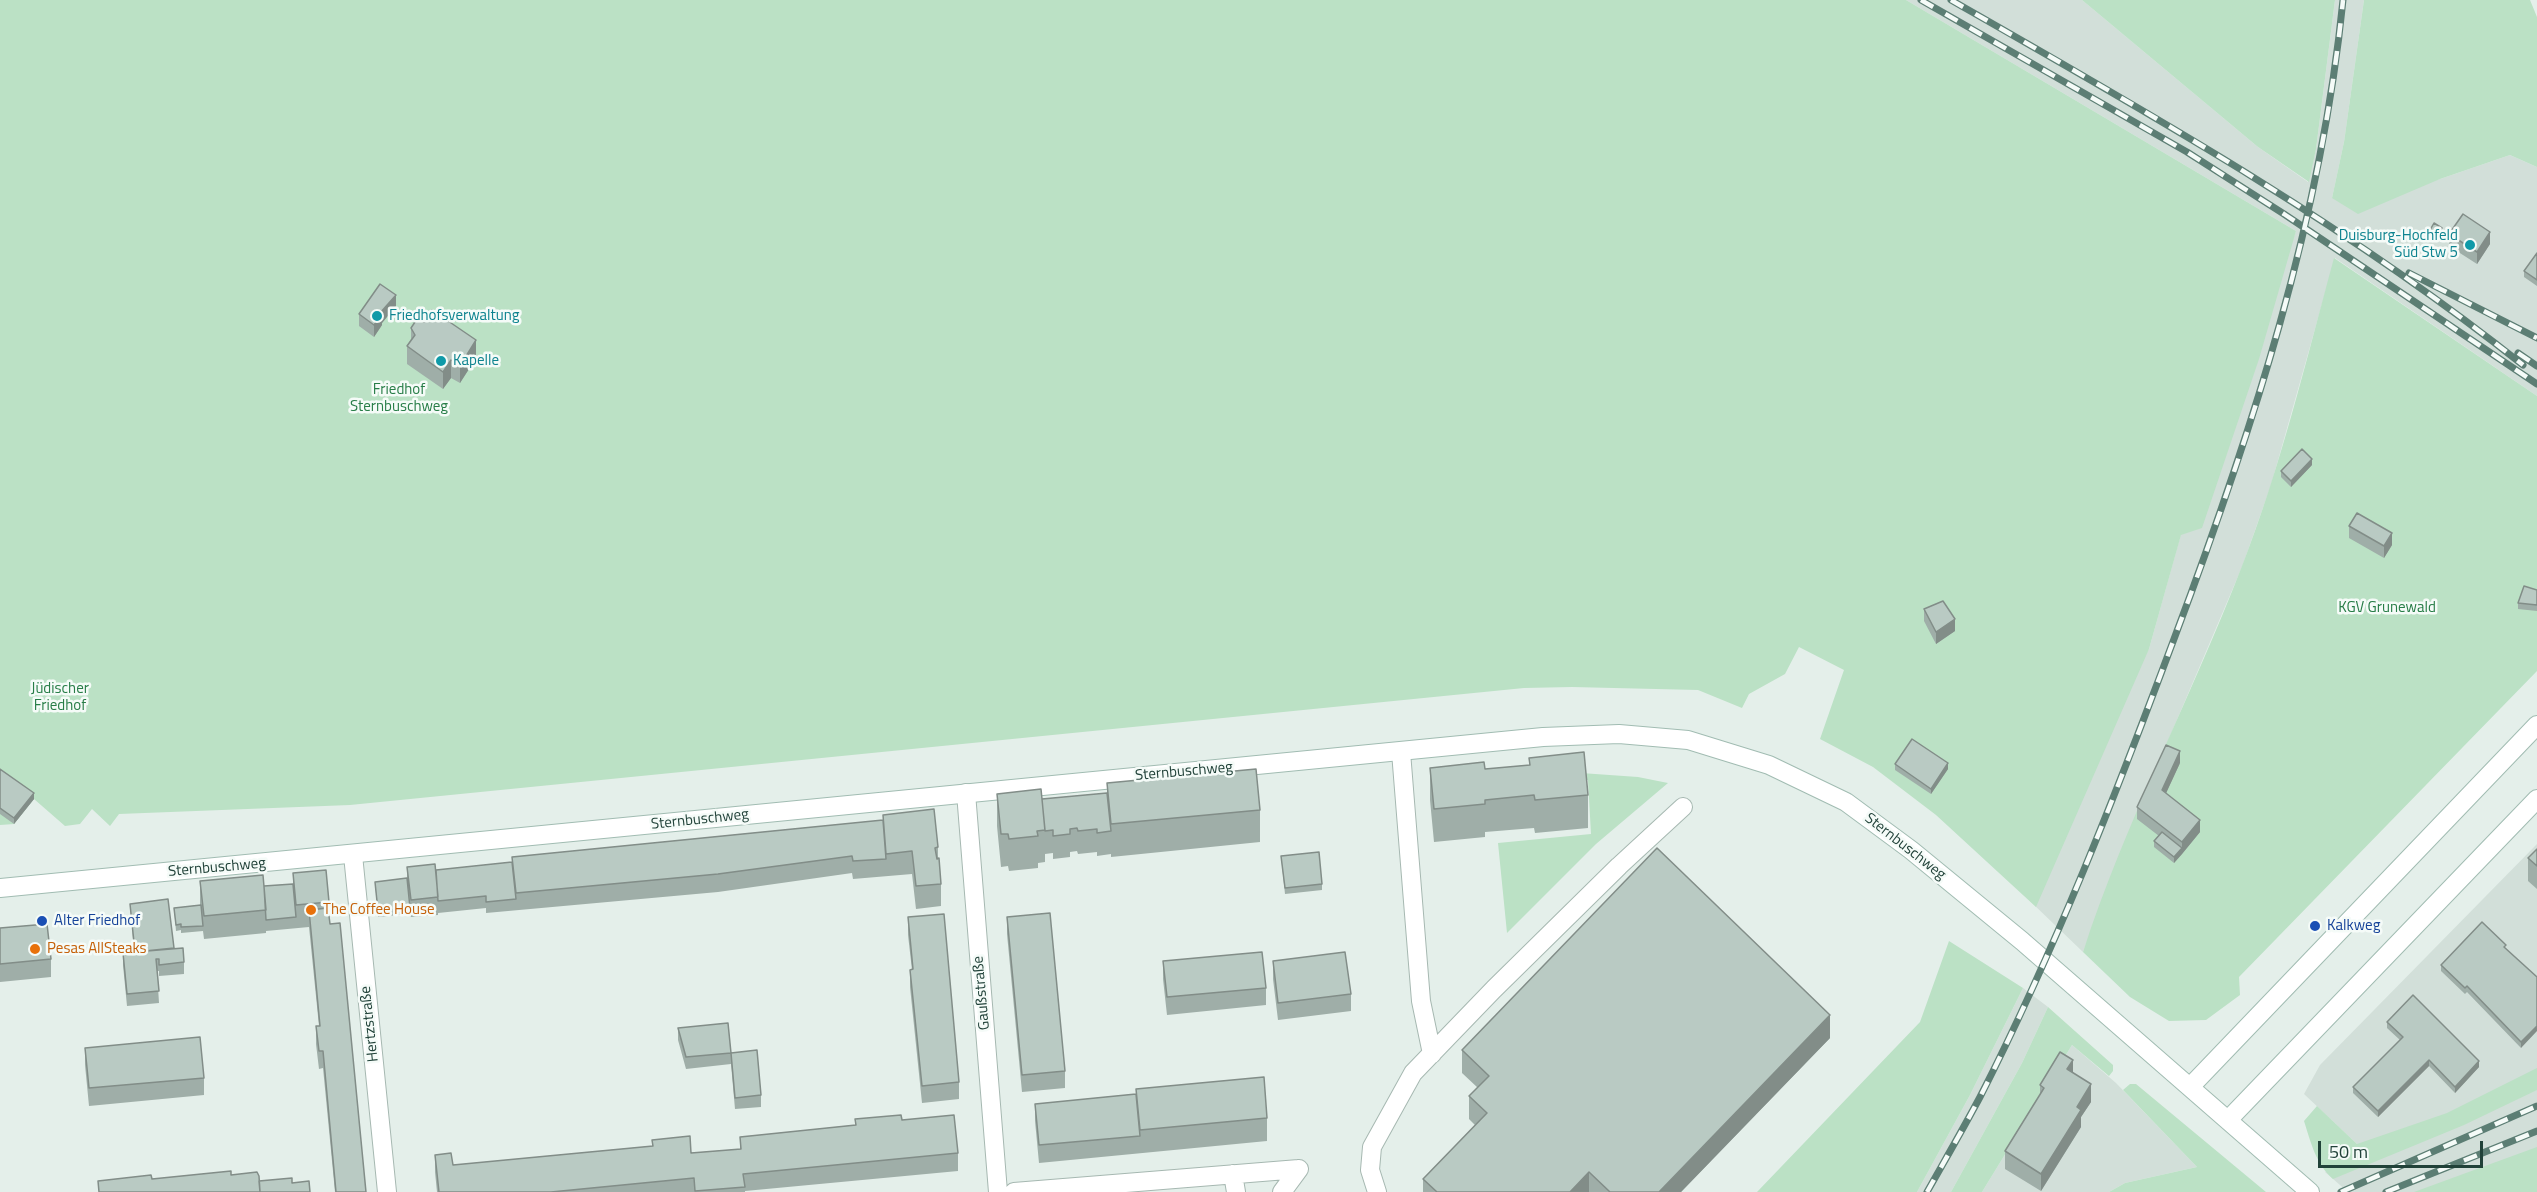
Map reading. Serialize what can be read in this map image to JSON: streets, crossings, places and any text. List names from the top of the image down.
{
  "streets": {
    "street": ["Sternbuschweg", "Gaußstraße", "Hertzstraße"]
  },
  "crossings": [
    ["Sternbuschweg", "Gaußstraße"],
    ["Sternbuschweg", "Hertzstraße"]
  ],
  "parks": ["Friedhof Sternbuschweg", "KGV Grunewald", "Jüdischer Friedhof"],
  "places": [
    "Duisburg-Hochfeld Süd Stw 5",
    "Friedhofsverwaltung",
    "Kapelle",
    "The Coffee House",
    "Alter Friedhof",
    "Kalkweg",
    "Pesas AllSteaks"
  ],
  "scale_bar": "50 m"
}
